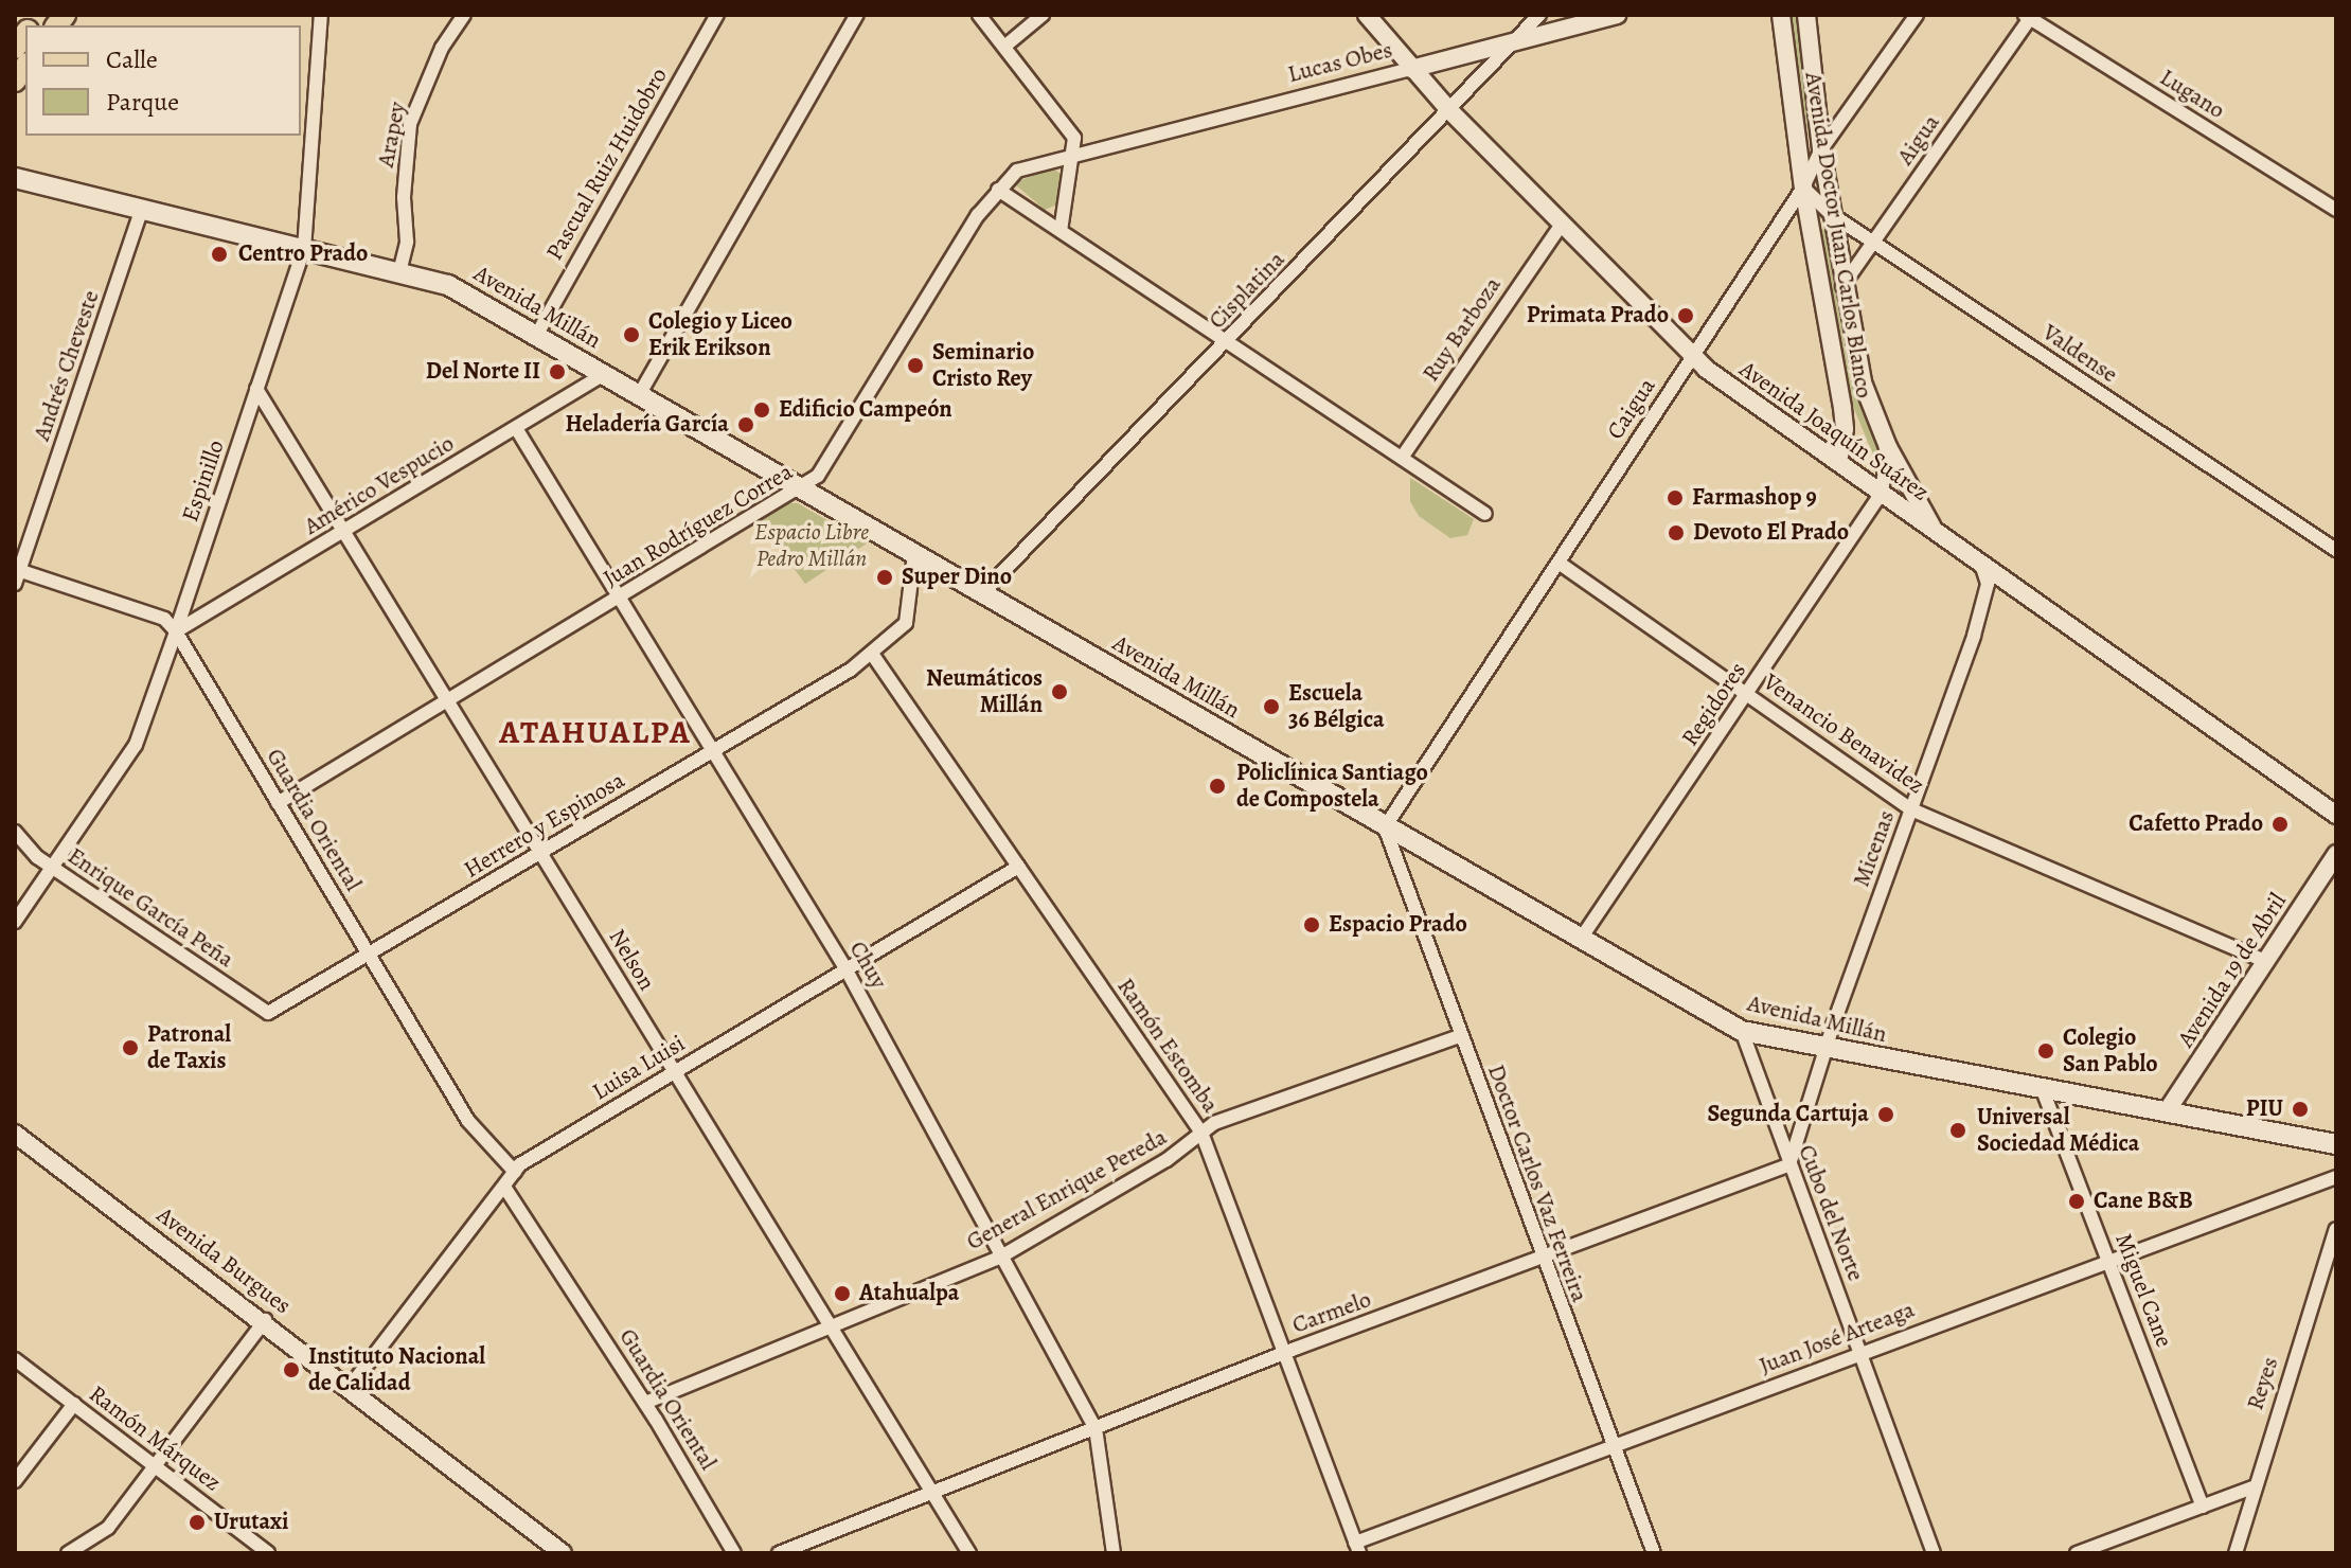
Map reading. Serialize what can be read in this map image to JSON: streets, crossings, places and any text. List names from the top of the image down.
{
  "streets": {
    "main road": ["Avenida Millán"],
    "street": [
      "Lucas Obes",
      "Lugano",
      "Arapey",
      "Aigua",
      "Pascual Ruiz Huidobro",
      "Avenida Doctor Juan Carlos Blanco",
      "Cisplatina",
      "Ruy Barboza",
      "Valdense",
      "Andrés Cheveste",
      "Caigua",
      "Avenida Joaquín Suárez",
      "Espinillo",
      "Américo Vespucio",
      "Juan Rodríguez Correa",
      "Regidores",
      "Venancio Benavidez",
      "Guardia Oriental",
      "Herrero y Espinosa",
      "Micenas",
      "Enrique García Peña",
      "Nelson",
      "Chuy",
      "Avenida 19 de Abril",
      "Ramón Estomba",
      "Luisa Luisi",
      "Doctor Carlos Vaz Ferreira",
      "General Enrique Pereda",
      "Cubo del Norte",
      "Avenida Burgues",
      "Miguel Cane",
      "Carmelo",
      "Juan José Arteaga",
      "Reyes",
      "Ramón Márquez"
    ]
  },
  "crossings": [
    ["Lucas Obes", "Cisplatina"],
    ["Lucas Obes", "Avenida Joaquín Suárez"],
    ["Lucas Obes", "Juan Rodríguez Correa"],
    ["Lugano", "Aigua"],
    ["Arapey", "Avenida Millán"],
    ["Aigua", "Avenida Doctor Juan Carlos Blanco"],
    ["Aigua", "Valdense"],
    ["Pascual Ruiz Huidobro", "Avenida Millán"],
    ["Avenida Doctor Juan Carlos Blanco", "Valdense"],
    ["Avenida Doctor Juan Carlos Blanco", "Caigua"],
    ["Avenida Doctor Juan Carlos Blanco", "Avenida Joaquín Suárez"],
    ["Avenida Doctor Juan Carlos Blanco", "Regidores"],
    ["Cisplatina", "Avenida Millán"],
    ["Cisplatina", "Avenida Joaquín Suárez"],
    ["Avenida Millán", "Andrés Cheveste"],
    ["Avenida Millán", "Caigua"],
    ["Avenida Millán", "Espinillo"],
    ["Avenida Millán", "Américo Vespucio"],
    ["Avenida Millán", "Juan Rodríguez Correa"],
    ["Avenida Millán", "Regidores"],
    ["Avenida Millán", "Herrero y Espinosa"],
    ["Avenida Millán", "Micenas"],
    ["Avenida Millán", "Avenida 19 de Abril"],
    ["Avenida Millán", "Doctor Carlos Vaz Ferreira"],
    ["Avenida Millán", "Cubo del Norte"],
    ["Avenida Millán", "Miguel Cane"],
    ["Ruy Barboza", "Avenida Joaquín Suárez"],
    ["Valdense", "Caigua"],
    ["Andrés Cheveste", "Guardia Oriental"],
    ["Caigua", "Avenida Joaquín Suárez"],
    ["Caigua", "Venancio Benavidez"],
    ["Caigua", "Doctor Carlos Vaz Ferreira"],
    ["Avenida Joaquín Suárez", "Regidores"],
    ["Avenida Joaquín Suárez", "Micenas"],
    ["Espinillo", "Américo Vespucio"],
    ["Espinillo", "Guardia Oriental"],
    ["Espinillo", "Enrique García Peña"],
    ["Espinillo", "Nelson"],
    ["Américo Vespucio", "Guardia Oriental"],
    ["Américo Vespucio", "Nelson"],
    ["Américo Vespucio", "Chuy"],
    ["Juan Rodríguez Correa", "Guardia Oriental"],
    ["Juan Rodríguez Correa", "Nelson"],
    ["Juan Rodríguez Correa", "Chuy"],
    ["Regidores", "Venancio Benavidez"],
    ["Venancio Benavidez", "Micenas"],
    ["Venancio Benavidez", "Avenida 19 de Abril"],
    ["Guardia Oriental", "Herrero y Espinosa"],
    ["Guardia Oriental", "Luisa Luisi"],
    ["Guardia Oriental", "General Enrique Pereda"],
    ["Herrero y Espinosa", "Enrique García Peña"],
    ["Herrero y Espinosa", "Nelson"],
    ["Herrero y Espinosa", "Chuy"],
    ["Herrero y Espinosa", "Ramón Estomba"],
    ["Nelson", "Luisa Luisi"],
    ["Nelson", "General Enrique Pereda"],
    ["Nelson", "Carmelo"],
    ["Chuy", "Luisa Luisi"],
    ["Chuy", "General Enrique Pereda"],
    ["Chuy", "Carmelo"],
    ["Ramón Estomba", "Luisa Luisi"],
    ["Ramón Estomba", "General Enrique Pereda"],
    ["Ramón Estomba", "Carmelo"],
    ["Ramón Estomba", "Juan José Arteaga"],
    ["Luisa Luisi", "Avenida Burgues"],
    ["Doctor Carlos Vaz Ferreira", "General Enrique Pereda"],
    ["Doctor Carlos Vaz Ferreira", "Carmelo"],
    ["Doctor Carlos Vaz Ferreira", "Juan José Arteaga"],
    ["Cubo del Norte", "Carmelo"],
    ["Cubo del Norte", "Juan José Arteaga"],
    ["Miguel Cane", "Juan José Arteaga"]
  ],
  "districts": ["ATAHUALPA"],
  "parks": ["Espacio Libre Pedro Millán"],
  "places": [
    "Centro Prado",
    "Primata Prado",
    "Colegio y Liceo Erik Erikson",
    "Seminario Cristo Rey",
    "Del Norte II",
    "Edificio Campeón",
    "Heladería García",
    "Farmashop 9",
    "Devoto El Prado",
    "Super Dino",
    "Neumáticos Millán",
    "Escuela 36 Bélgica",
    "Policlínica Santiago de Compostela",
    "Cafetto Prado",
    "Espacio Prado",
    "Patronal de Taxis",
    "Colegio San Pablo",
    "PIU",
    "Segunda Cartuja",
    "Universal Sociedad Médica",
    "Cane B&B",
    "Atahualpa",
    "Instituto Nacional de Calidad",
    "Urutaxi"
  ],
  "legend": ["Calle", "Parque"]
}
